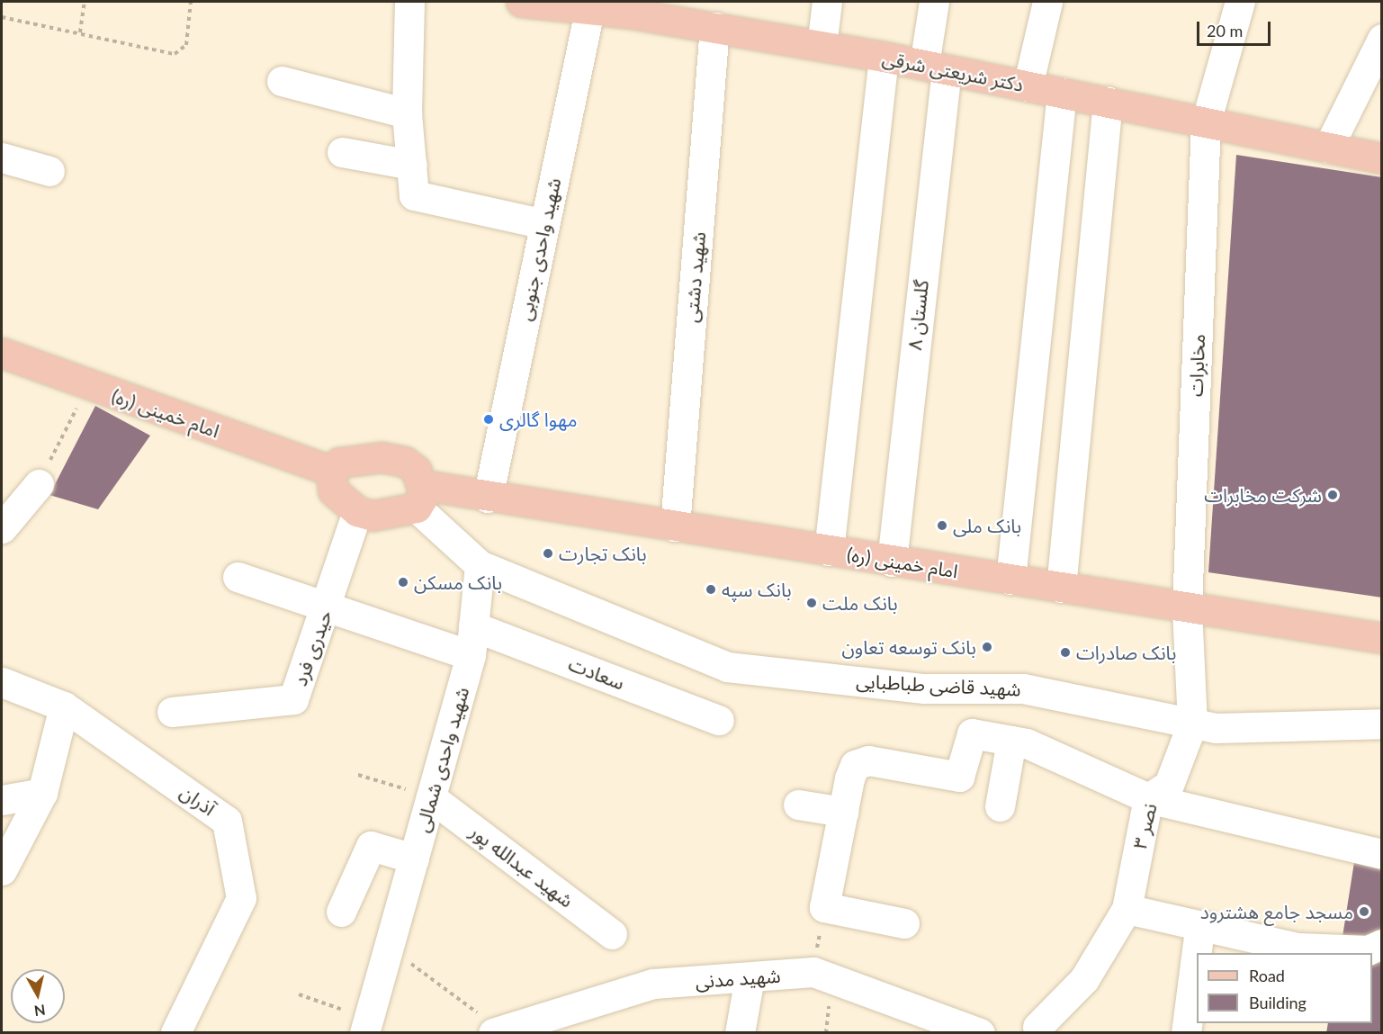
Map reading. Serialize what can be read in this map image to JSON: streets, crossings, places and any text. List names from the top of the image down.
{
  "streets": {
    "main road": ["دکتر شریعتی شرقی", "امام خمینی (ره)"],
    "street": [
      "شهید واحدی جنوبی",
      "شهید دشتی",
      "گلستان ۸",
      "مخابرات",
      "حیدری فرد",
      "سعادت",
      "شهید قاضی طباطبایی",
      "شهید واحدی شمالی",
      "آذران",
      "نصر ۳",
      "شهید عبدالله پور",
      "شهيد مدنی"
    ]
  },
  "crossings": [
    ["دکتر شریعتی شرقی", "شهید واحدی جنوبی"],
    ["دکتر شریعتی شرقی", "شهید دشتی"],
    ["دکتر شریعتی شرقی", "گلستان ۸"],
    ["دکتر شریعتی شرقی", "مخابرات"],
    ["شهید واحدی جنوبی", "امام خمینی (ره)"],
    ["شهید دشتی", "امام خمینی (ره)"],
    ["گلستان ۸", "امام خمینی (ره)"],
    ["مخابرات", "امام خمینی (ره)"],
    ["مخابرات", "نصر ۳"],
    ["امام خمینی (ره)", "حیدری فرد"],
    ["امام خمینی (ره)", "نصر ۳"],
    ["سعادت", "شهید واحدی شمالی"],
    ["شهید قاضی طباطبایی", "شهید واحدی شمالی"],
    ["شهید قاضی طباطبایی", "نصر ۳"],
    ["شهید واحدی شمالی", "شهید عبدالله پور"]
  ],
  "places": [
    "مهوا گالری",
    "شرکت مخابرات",
    "بانک ملی",
    "بانک تجارت",
    "بانک مسکن",
    "بانک سپه",
    "بانک ملت",
    "بانک توسعه تعاون",
    "بانک صادرات",
    "مسجد جامع هشترود"
  ],
  "legend": ["Road", "Building"],
  "scale_bar": "20 m",
  "north": "bottom"
}
